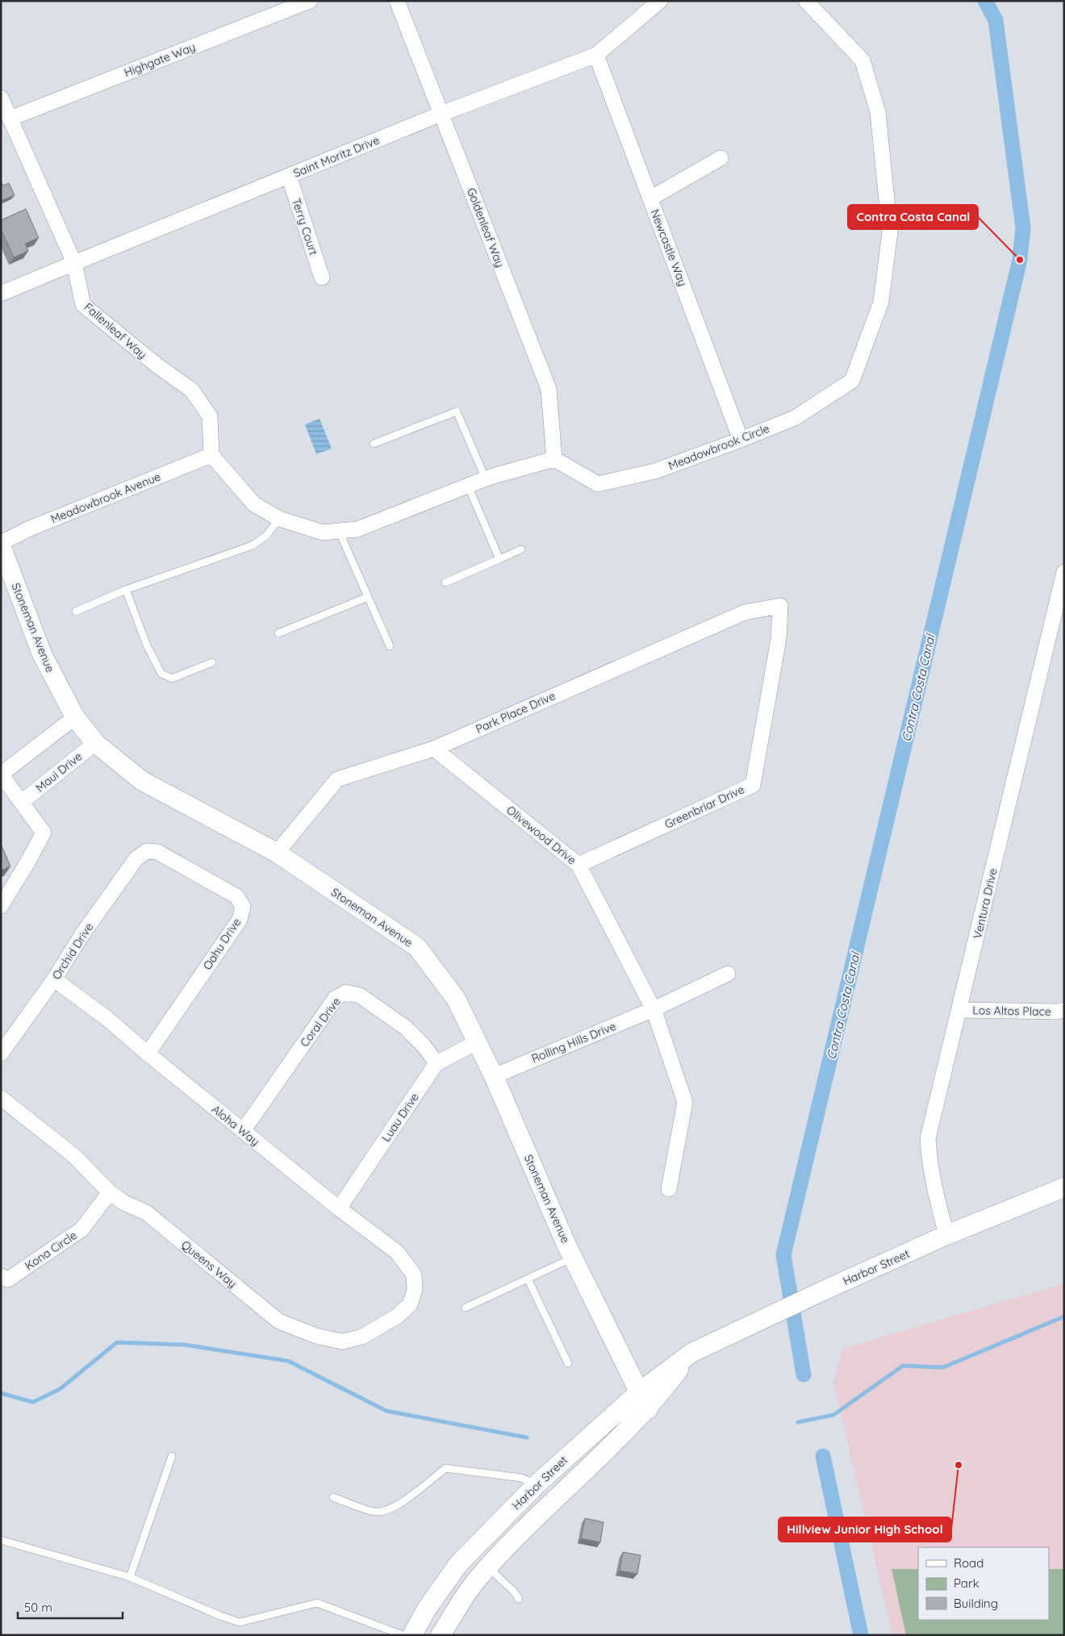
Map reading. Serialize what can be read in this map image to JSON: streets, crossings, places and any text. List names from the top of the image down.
{
  "streets": {
    "street": [
      "Highgate Way",
      "Saint Moritz Drive",
      "Terry Court",
      "Goldenleaf Way",
      "Newcastle Way",
      "Fallenleaf Way",
      "Meadowbrook Circle",
      "Meadowbrook Avenue",
      "Stoneman Avenue",
      "Park Place Drive",
      "Maui Drive",
      "Greenbriar Drive",
      "Olivewood Drive",
      "Ventura Drive",
      "Oahu Drive",
      "Orchid Drive",
      "Los Altos Place",
      "Coral Drive",
      "Rolling Hills Drive",
      "Luau Drive",
      "Aloha Way",
      "Kona Circle",
      "Queens Way",
      "Harbor Street"
    ]
  },
  "crossings": [
    ["Highgate Way", "Fallenleaf Way"],
    ["Saint Moritz Drive", "Terry Court"],
    ["Saint Moritz Drive", "Goldenleaf Way"],
    ["Saint Moritz Drive", "Newcastle Way"],
    ["Saint Moritz Drive", "Fallenleaf Way"],
    ["Goldenleaf Way", "Meadowbrook Circle"],
    ["Newcastle Way", "Meadowbrook Circle"],
    ["Fallenleaf Way", "Meadowbrook Avenue"],
    ["Meadowbrook Avenue", "Stoneman Avenue"],
    ["Stoneman Avenue", "Park Place Drive"],
    ["Stoneman Avenue", "Maui Drive"],
    ["Stoneman Avenue", "Rolling Hills Drive"],
    ["Stoneman Avenue", "Luau Drive"],
    ["Stoneman Avenue", "Harbor Street"],
    ["Park Place Drive", "Greenbriar Drive"],
    ["Park Place Drive", "Olivewood Drive"],
    ["Greenbriar Drive", "Olivewood Drive"],
    ["Olivewood Drive", "Rolling Hills Drive"],
    ["Ventura Drive", "Los Altos Place"],
    ["Ventura Drive", "Harbor Street"],
    ["Oahu Drive", "Orchid Drive"],
    ["Oahu Drive", "Aloha Way"],
    ["Orchid Drive", "Aloha Way"],
    ["Coral Drive", "Luau Drive"],
    ["Coral Drive", "Aloha Way"],
    ["Luau Drive", "Aloha Way"],
    ["Aloha Way", "Queens Way"],
    ["Kona Circle", "Queens Way"]
  ],
  "water": ["Contra Costa Canal"],
  "places": ["Contra Costa Canal", "Hillview Junior High School"],
  "legend": ["Road", "Park", "Building"],
  "scale_bar": "50 m"
}
